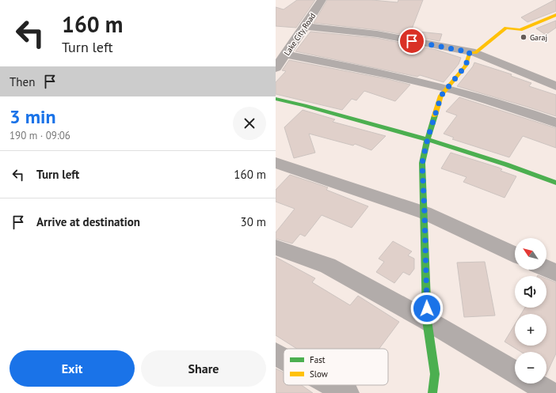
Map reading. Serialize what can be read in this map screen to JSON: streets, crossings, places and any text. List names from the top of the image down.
{
  "streets": {
    "street": ["Lake City Road"]
  },
  "places": ["Garaj"],
  "legend": ["Fast", "Slow"],
  "north": "top left",
  "page": {
    "turn": ["160 m", "Turn left"],
    "then": "Then",
    "heading": ["3 min", "190 m · 09:06"],
    "list": [
      {
        "name": "Turn left",
        "value": "160 m"
      },
      {
        "name": "Arrive at destination",
        "value": "30 m"
      }
    ],
    "map_buttons": ["+", "−"],
    "buttons": ["Exit", "Share"]
  }
}
